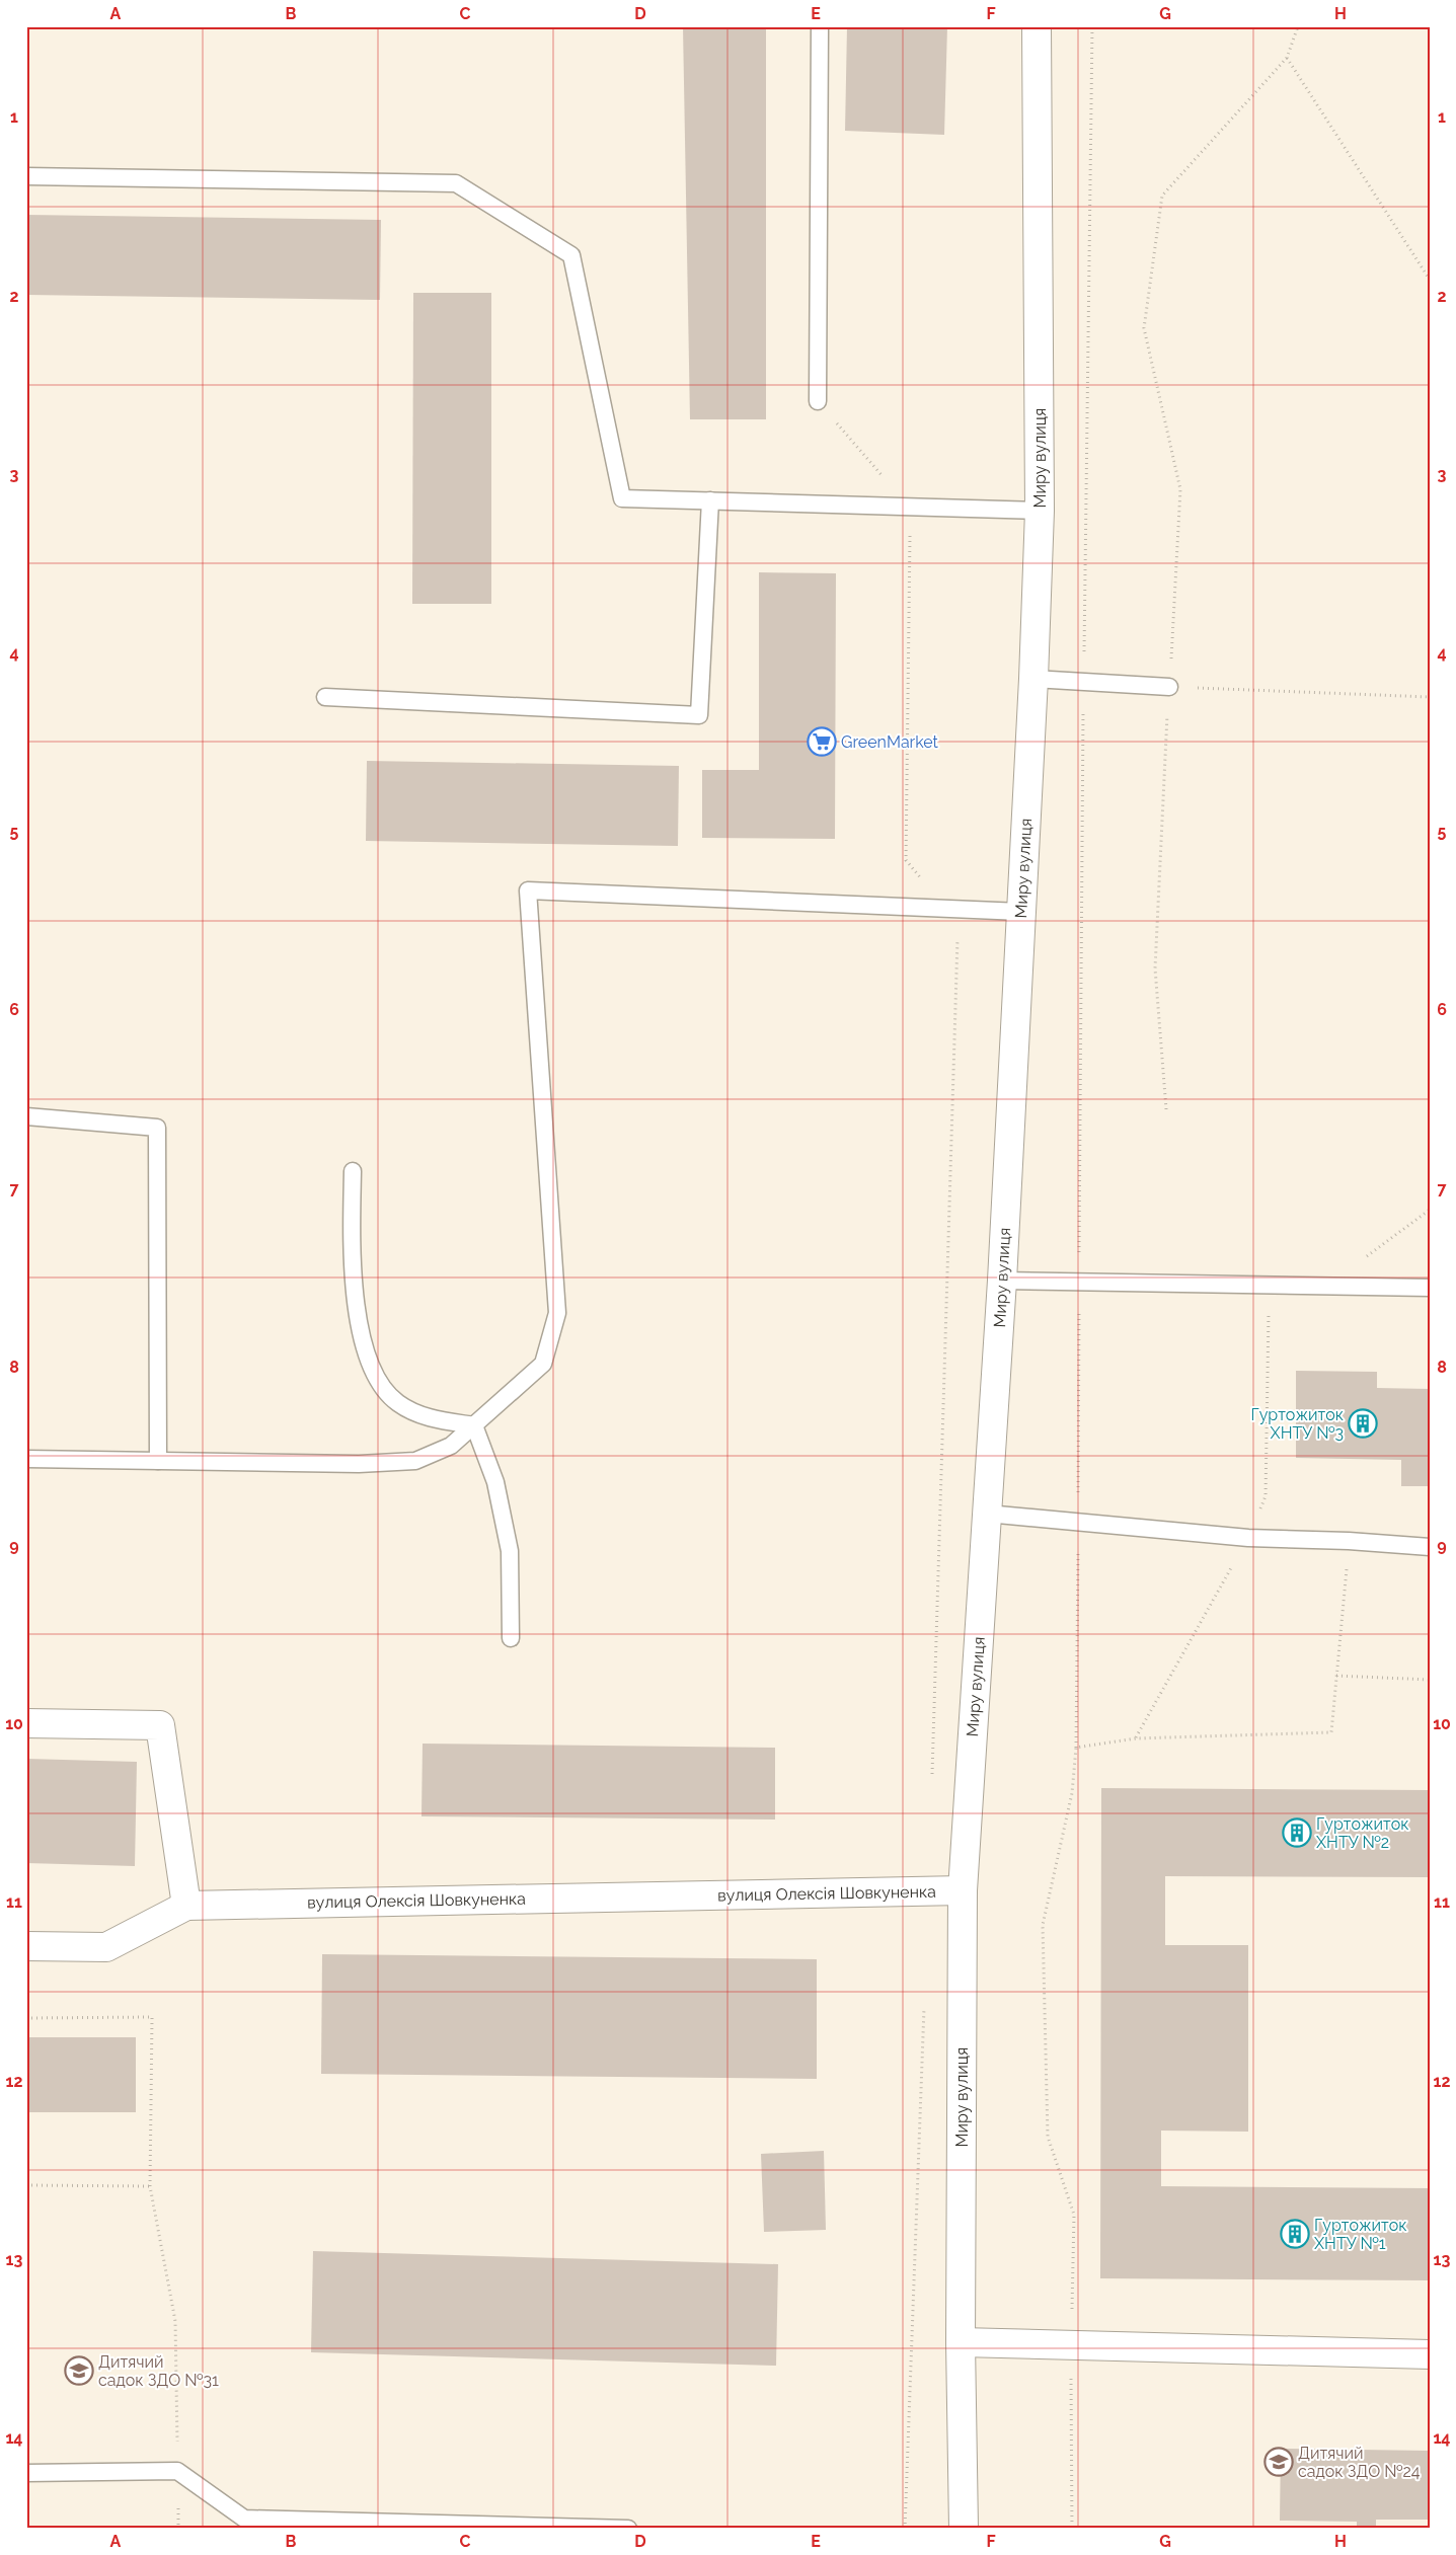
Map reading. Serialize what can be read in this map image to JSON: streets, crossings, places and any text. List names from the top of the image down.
{
  "streets": {
    "street": ["Миру вулиця", "вулиця Олексія Шовкуненка"]
  },
  "crossings": [
    ["Миру вулиця", "вулиця Олексія Шовкуненка"]
  ],
  "places": {
    "supermarket": ["GreenMarket"],
    "building": ["Гуртожиток ХНТУ №3", "Гуртожиток ХНТУ №2", "Гуртожиток ХНТУ №1"],
    "school or university": ["Дитячий садок ЗДО №31", "Дитячий садок ЗДО №24"]
  },
  "grid": {
    "columns": [
      "A",
      "B",
      "C",
      "D",
      "E",
      "F",
      "G",
      "H"
    ],
    "rows": [
      "1",
      "2",
      "3",
      "4",
      "5",
      "6",
      "7",
      "8",
      "9",
      "10",
      "11",
      "12",
      "13",
      "14"
    ]
  }
}
